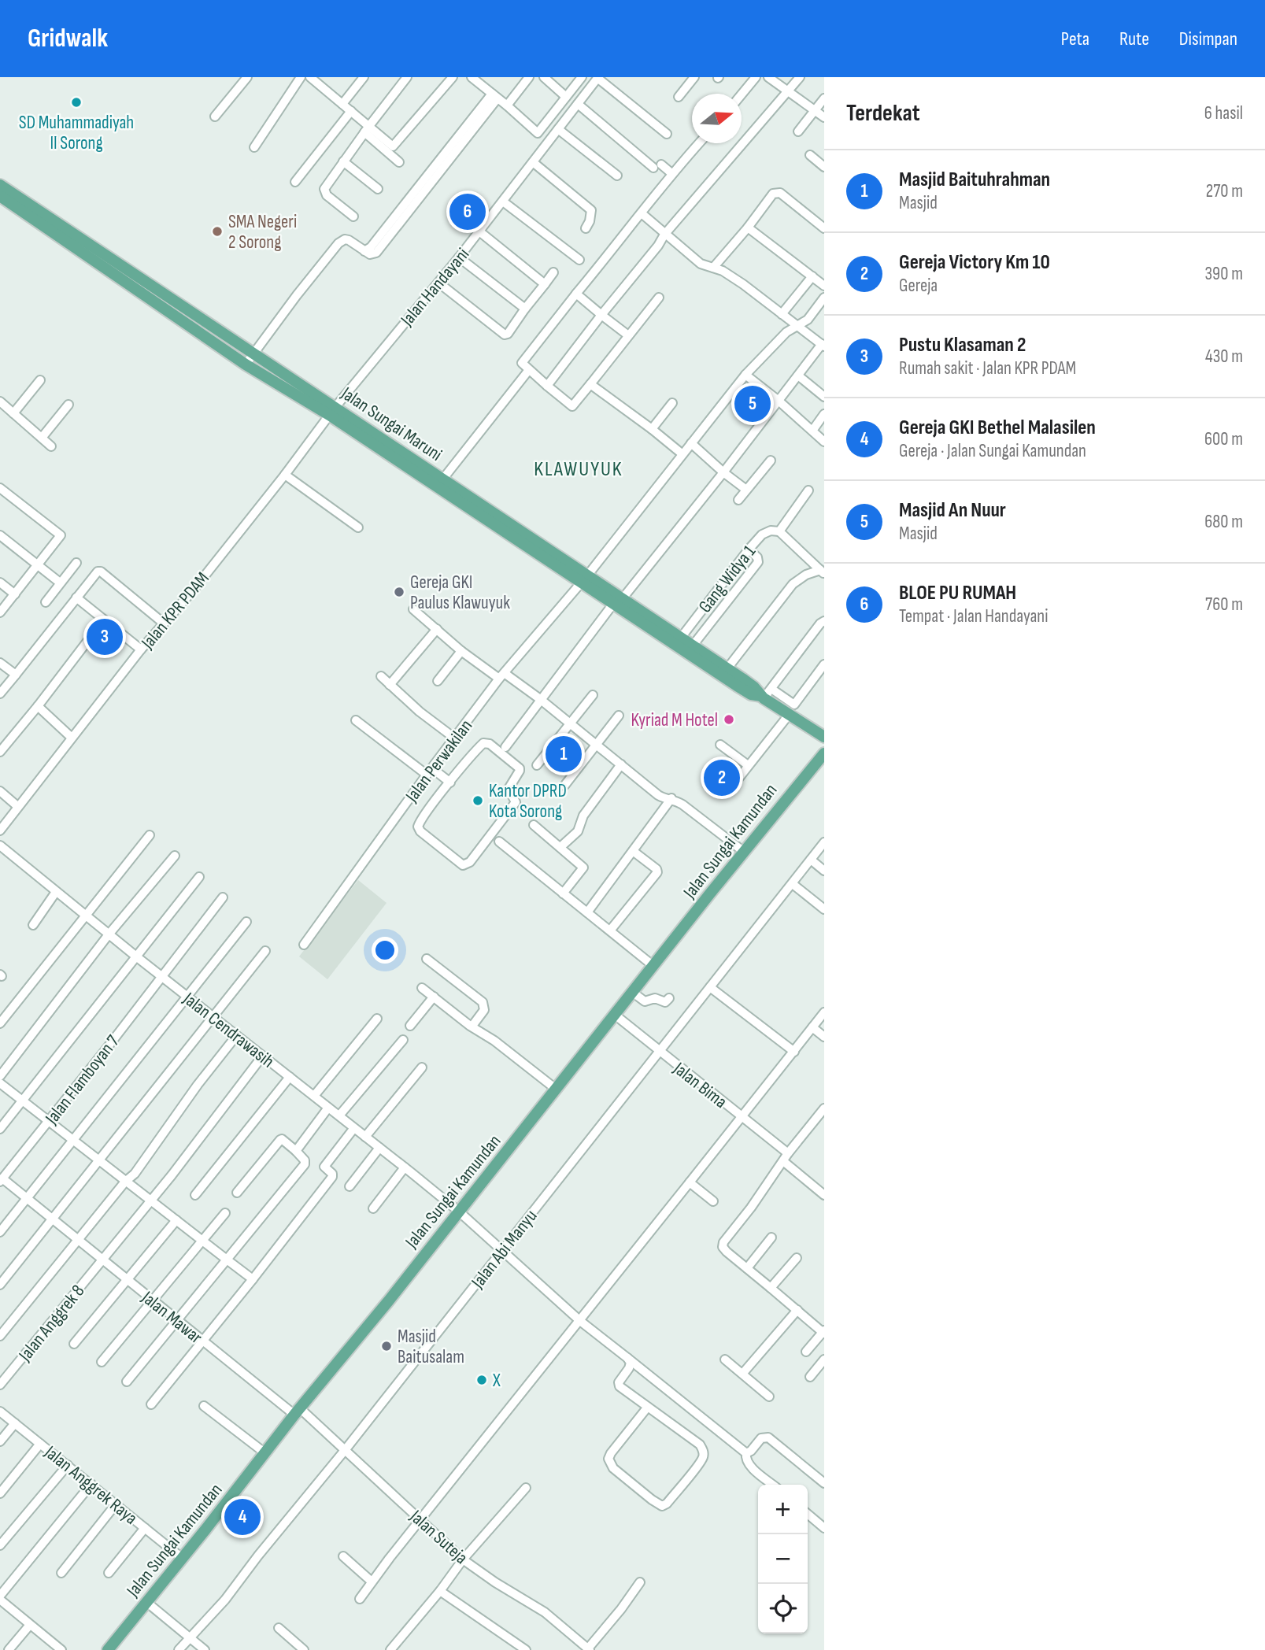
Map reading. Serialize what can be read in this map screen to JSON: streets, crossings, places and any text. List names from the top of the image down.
{
  "streets": {
    "main road": ["Jalan Sungai Maruni", "Jalan Sungai Kamundan"],
    "street": [
      "Jalan Handayani",
      "Gang Widya 1",
      "Jalan KPR PDAM",
      "Jalan Perwakilan",
      "Jalan Cendrawasih",
      "Jalan Flamboyan 7",
      "Jalan Bima",
      "Jalan Abi Manyu",
      "Jalan Mawar",
      "Jalan Anggrek 8",
      "Jalan Anggrek Raya",
      "Jalan Suteja"
    ]
  },
  "crossings": [
    ["Jalan Handayani", "Jalan Sungai Maruni"],
    ["Jalan Handayani", "Jalan KPR PDAM"],
    ["Jalan Sungai Maruni", "Gang Widya 1"],
    ["Jalan Sungai Maruni", "Jalan KPR PDAM"],
    ["Jalan Sungai Maruni", "Jalan Perwakilan"],
    ["Jalan Sungai Kamundan", "Jalan Cendrawasih"],
    ["Jalan Sungai Kamundan", "Jalan Bima"],
    ["Jalan Sungai Kamundan", "Jalan Mawar"],
    ["Jalan Sungai Kamundan", "Jalan Anggrek Raya"],
    ["Jalan Sungai Kamundan", "Jalan Suteja"],
    ["Jalan Cendrawasih", "Jalan Flamboyan 7"],
    ["Jalan Cendrawasih", "Jalan Abi Manyu"],
    ["Jalan Cendrawasih", "Jalan Anggrek 8"],
    ["Jalan Flamboyan 7", "Jalan Mawar"],
    ["Jalan Bima", "Jalan Abi Manyu"],
    ["Jalan Abi Manyu", "Jalan Suteja"],
    ["Jalan Mawar", "Jalan Anggrek 8"],
    ["Jalan Mawar", "Jalan Suteja"]
  ],
  "districts": ["KLAWUYUK"],
  "places": [
    "SD Muhammadiyah II Sorong",
    "SMA Negeri 2 Sorong",
    "Gereja GKI Paulus Klawuyuk",
    "Kyriad M Hotel",
    "Kantor DPRD Kota Sorong",
    "Masjid Baitusalam",
    "X"
  ],
  "north": "right",
  "page": {
    "header": "Gridwalk",
    "nav": ["Peta", "Rute", "Disimpan"],
    "heading": ["Terdekat", "6 hasil"],
    "list": [
      {
        "mark": "1",
        "name": "Masjid Baituhrahman",
        "note": "Masjid",
        "value": "270 m"
      },
      {
        "mark": "2",
        "name": "Gereja Victory Km 10",
        "note": "Gereja",
        "value": "390 m"
      },
      {
        "mark": "3",
        "name": "Pustu Klasaman 2",
        "note": "Rumah sakit · Jalan KPR PDAM",
        "value": "430 m"
      },
      {
        "mark": "4",
        "name": "Gereja GKI Bethel Malasilen",
        "note": "Gereja · Jalan Sungai Kamundan",
        "value": "600 m"
      },
      {
        "mark": "5",
        "name": "Masjid An Nuur",
        "note": "Masjid",
        "value": "680 m"
      },
      {
        "mark": "6",
        "name": "BLOE PU RUMAH",
        "note": "Tempat · Jalan Handayani",
        "value": "760 m"
      }
    ],
    "pins": [
      "6",
      "5",
      "3",
      "1",
      "2",
      "4"
    ],
    "map_buttons": ["+", "−"]
  }
}
